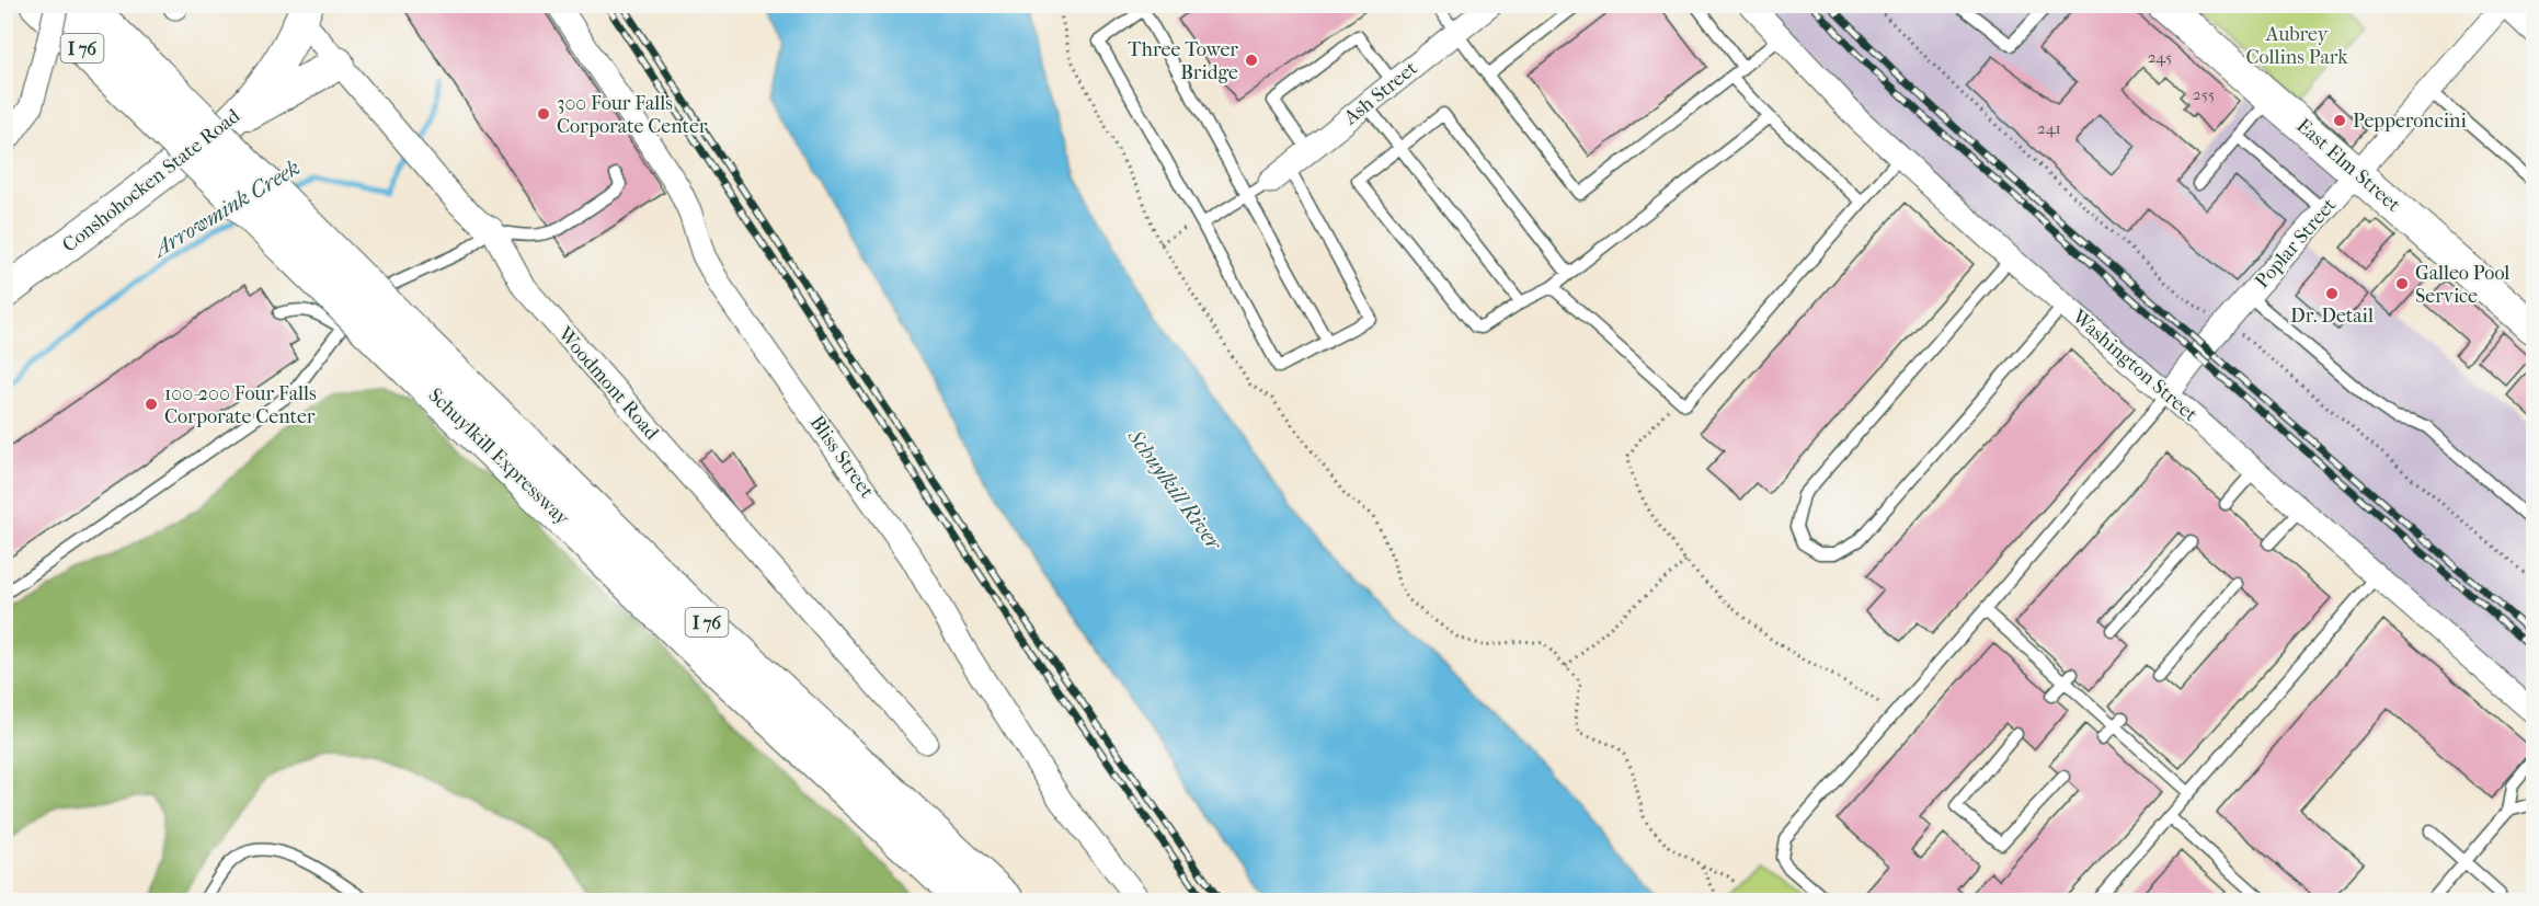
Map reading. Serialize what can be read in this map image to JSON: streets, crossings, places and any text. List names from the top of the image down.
{
  "streets": {
    "highway": ["I 76", "Schuylkill Expressway"],
    "main road": ["East Elm Street", "Conshohocken State Road"],
    "street": [
      "Ash Street",
      "Poplar Street",
      "Washington Street",
      "Woodmont Road",
      "Bliss Street"
    ]
  },
  "crossings": [
    ["East Elm Street", "Poplar Street"],
    ["Conshohocken State Road", "Woodmont Road"],
    ["Poplar Street", "Washington Street"]
  ],
  "water": ["Arrowmink Creek", "Schuylkill River"],
  "parks": ["Aubrey Collins Park"],
  "places": [
    "Three Tower Bridge",
    "300 Four Falls Corporate Center",
    "Pepperoncini",
    "Galleo Pool Service",
    "Dr. Detail",
    "100-200 Four Falls Corporate Center"
  ],
  "house_numbers": ["245", "255", "241"]
}
